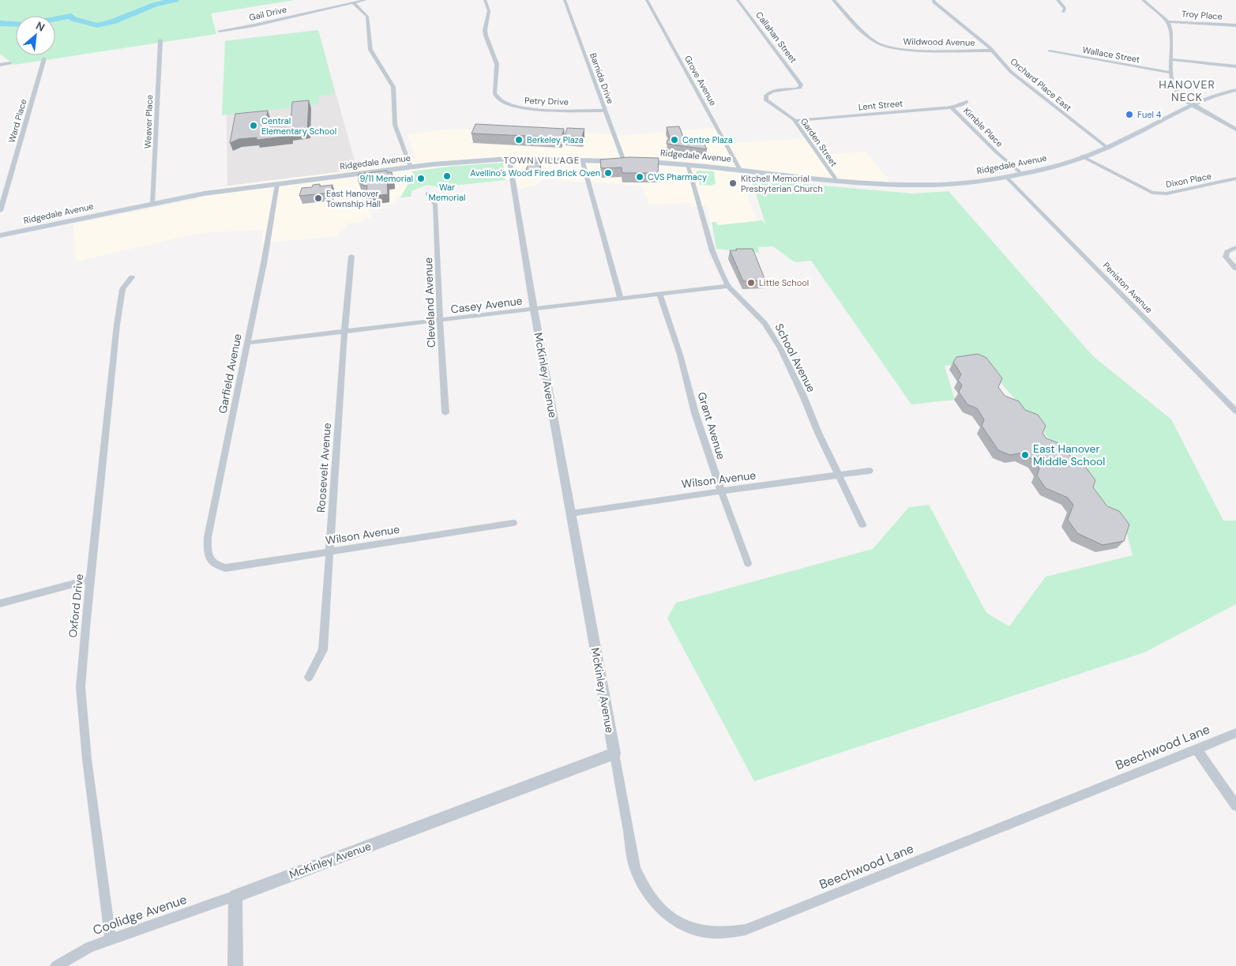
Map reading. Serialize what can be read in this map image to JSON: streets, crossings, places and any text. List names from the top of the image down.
{
  "streets": {
    "main road": ["Ridgedale Avenue"],
    "street": [
      "Gail Drive",
      "Troy Place",
      "Callahan Street",
      "Wildwood Avenue",
      "Wallace Street",
      "Barnida Drive",
      "Grove Avenue",
      "Orchard Place East",
      "Petry Drive",
      "Lent Street",
      "Ward Place",
      "Weaver Place",
      "Kimble Place",
      "Garden Street",
      "Dixon Place",
      "Peniston Avenue",
      "Cleveland Avenue",
      "Casey Avenue",
      "School Avenue",
      "Garfield Avenue",
      "McKinley Avenue",
      "Grant Avenue",
      "Roosevelt Avenue",
      "Wilson Avenue",
      "Oxford Drive",
      "Beechwood Lane",
      "Coolidge Avenue"
    ]
  },
  "crossings": [
    ["Callahan Street", "Garden Street"],
    ["Wildwood Avenue", "Orchard Place East"],
    ["Barnida Drive", "Petry Drive"],
    ["Barnida Drive", "Ridgedale Avenue"],
    ["Grove Avenue", "Ridgedale Avenue"],
    ["Orchard Place East", "Ridgedale Avenue"],
    ["Lent Street", "Kimble Place"],
    ["Lent Street", "Garden Street"],
    ["Weaver Place", "Ridgedale Avenue"],
    ["Kimble Place", "Ridgedale Avenue"],
    ["Garden Street", "Ridgedale Avenue"],
    ["Ridgedale Avenue", "Dixon Place"],
    ["Ridgedale Avenue", "Peniston Avenue"],
    ["Ridgedale Avenue", "School Avenue"],
    ["Ridgedale Avenue", "Garfield Avenue"],
    ["Ridgedale Avenue", "McKinley Avenue"],
    ["Cleveland Avenue", "Casey Avenue"],
    ["Casey Avenue", "School Avenue"],
    ["Casey Avenue", "Garfield Avenue"],
    ["Casey Avenue", "McKinley Avenue"],
    ["Casey Avenue", "Grant Avenue"],
    ["Casey Avenue", "Roosevelt Avenue"],
    ["School Avenue", "Wilson Avenue"],
    ["Garfield Avenue", "Wilson Avenue"],
    ["McKinley Avenue", "Wilson Avenue"],
    ["McKinley Avenue", "Beechwood Lane"],
    ["McKinley Avenue", "Coolidge Avenue"],
    ["Grant Avenue", "Wilson Avenue"],
    ["Roosevelt Avenue", "Wilson Avenue"],
    ["Oxford Drive", "Coolidge Avenue"]
  ],
  "districts": ["HANOVER NECK", "TOWN VILLAGE"],
  "places": [
    "Fuel 4",
    "Central Elementary School",
    "Berkeley Plaza",
    "Centre Plaza",
    "Avellino's Wood Fired Brick Oven",
    "War Memorial",
    "CVS Pharmacy",
    "9/11 Memorial",
    "Kitchell Memorial Presbyterian Church",
    "East Hanover Township Hall",
    "Little School",
    "East Hanover Middle School"
  ],
  "north": "top right"
}
